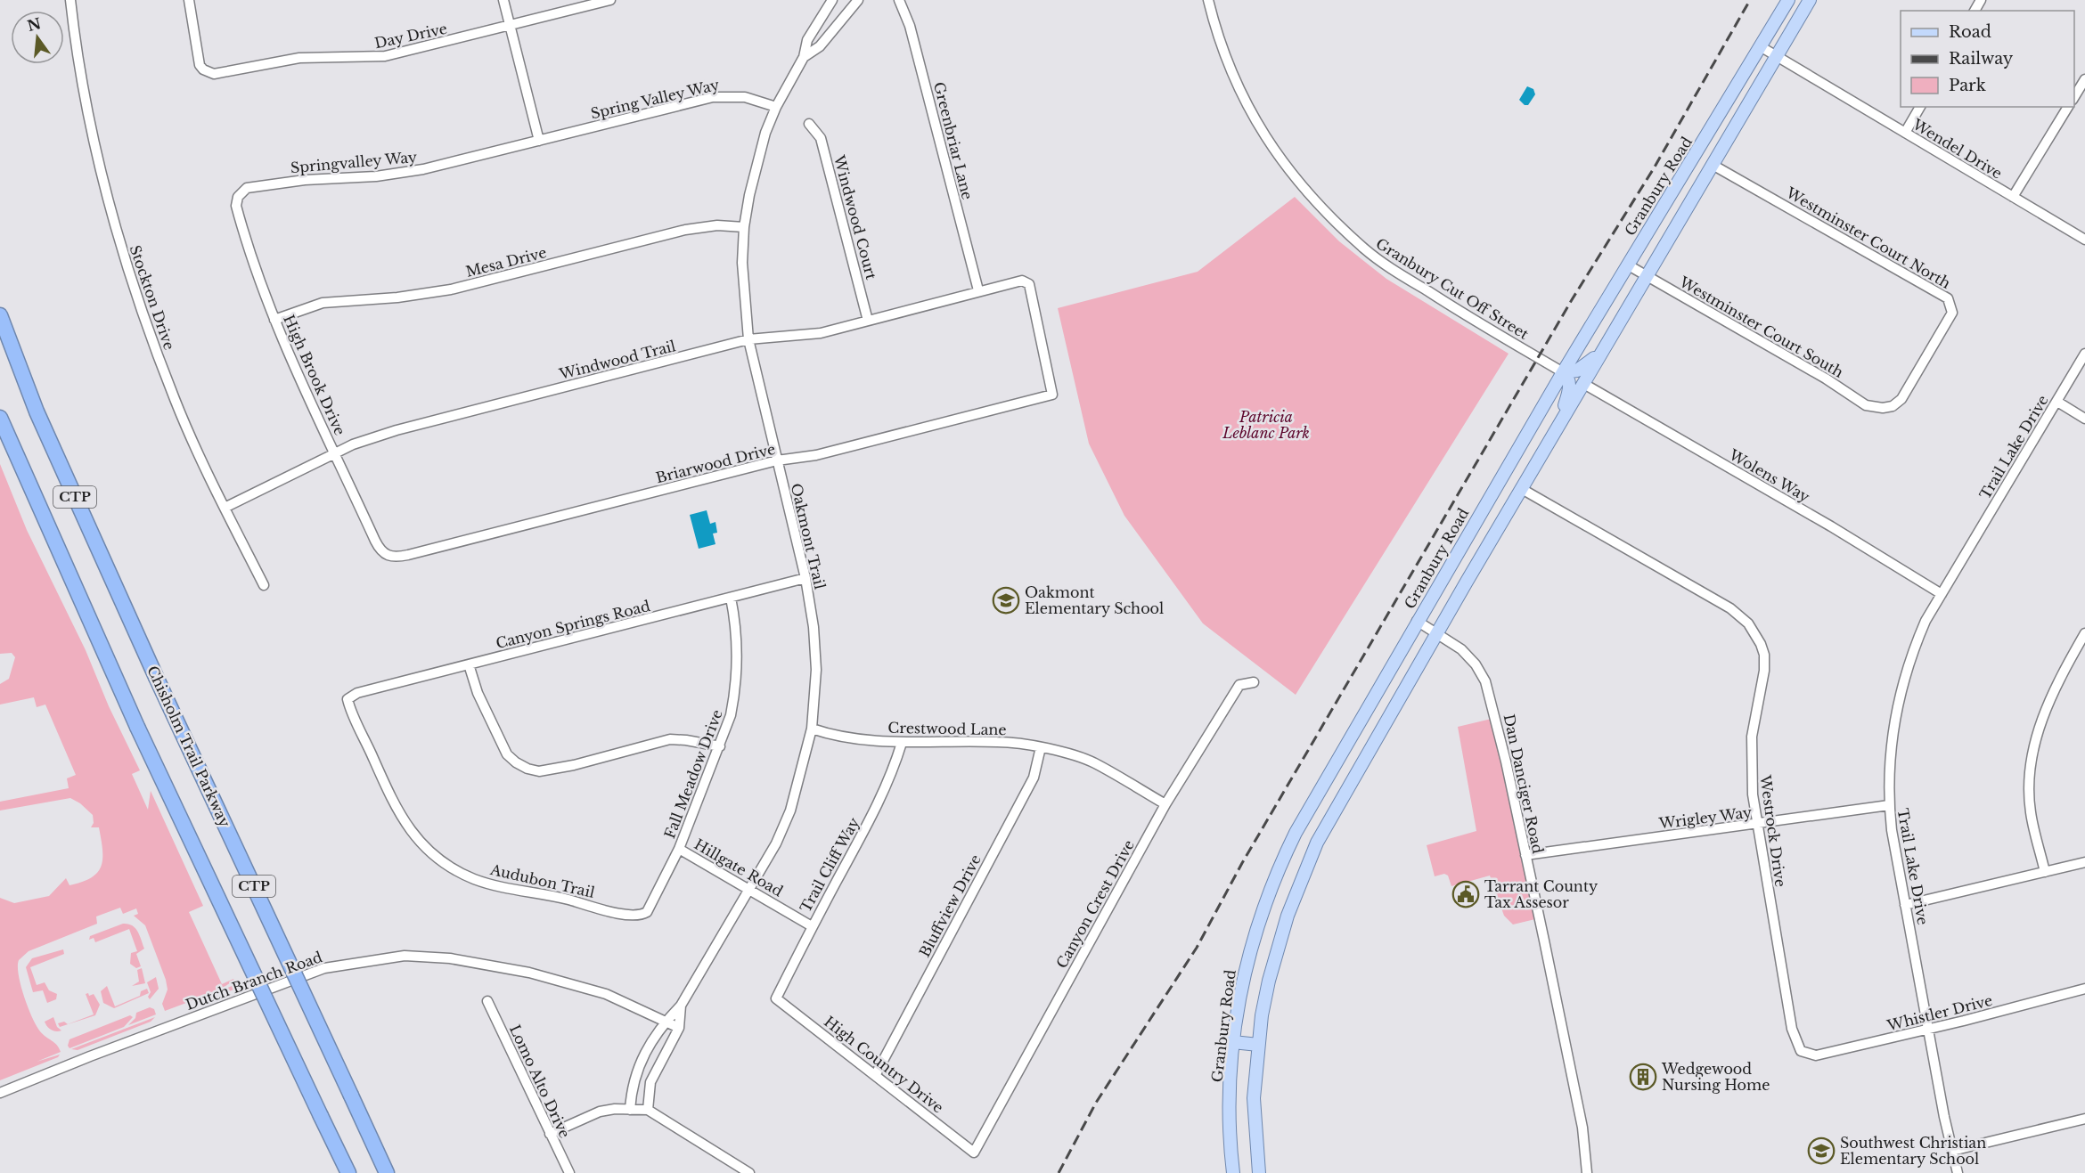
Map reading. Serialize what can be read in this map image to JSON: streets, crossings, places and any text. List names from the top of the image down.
{
  "streets": {
    "highway": ["CTP", "Chisholm Trail Parkway"],
    "main road": ["Granbury Road"],
    "street": [
      "Day Drive",
      "Spring Valley Way",
      "Greenbriar Lane",
      "Wendel Drive",
      "Springvalley Way",
      "Windwood Court",
      "Westminster Court North",
      "Mesa Drive",
      "Granbury Cut Off Street",
      "Stockton Drive",
      "Westminster Court South",
      "Windwood Trail",
      "High Brook Drive",
      "Trail Lake Drive",
      "Briarwood Drive",
      "Wolens Way",
      "Oakmont Trail",
      "Canyon Springs Road",
      "Crestwood Lane",
      "Fall Meadow Drive",
      "Dan Danciger Road",
      "Wrigley Way",
      "Westrock Drive",
      "Trail Cliff Way",
      "Hillgate Road",
      "Audubon Trail",
      "Canyon Crest Drive",
      "Bluffview Drive",
      "Dutch Branch Road",
      "Whistler Drive",
      "High Country Drive",
      "Lomo Alto Drive"
    ]
  },
  "crossings": [
    ["Spring Valley Way", "Springvalley Way"],
    ["Spring Valley Way", "Oakmont Trail"],
    ["Greenbriar Lane", "Windwood Trail"],
    ["Wendel Drive", "Granbury Road"],
    ["Springvalley Way", "High Brook Drive"],
    ["Granbury Road", "Granbury Cut Off Street"],
    ["Granbury Road", "Westminster Court South"],
    ["Granbury Road", "Dan Danciger Road"],
    ["Windwood Court", "Windwood Trail"],
    ["Westminster Court North", "Westminster Court South"],
    ["Mesa Drive", "High Brook Drive"],
    ["Mesa Drive", "Oakmont Trail"],
    ["Stockton Drive", "Windwood Trail"],
    ["Windwood Trail", "High Brook Drive"],
    ["Windwood Trail", "Briarwood Drive"],
    ["Windwood Trail", "Oakmont Trail"],
    ["High Brook Drive", "Briarwood Drive"],
    ["Trail Lake Drive", "Wolens Way"],
    ["Trail Lake Drive", "Wrigley Way"],
    ["Trail Lake Drive", "Whistler Drive"],
    ["Briarwood Drive", "Oakmont Trail"],
    ["Oakmont Trail", "Canyon Springs Road"],
    ["Oakmont Trail", "Crestwood Lane"],
    ["Oakmont Trail", "Hillgate Road"],
    ["Oakmont Trail", "Dutch Branch Road"],
    ["Canyon Springs Road", "Fall Meadow Drive"],
    ["Canyon Springs Road", "Audubon Trail"],
    ["Crestwood Lane", "Trail Cliff Way"],
    ["Crestwood Lane", "Canyon Crest Drive"],
    ["Crestwood Lane", "Bluffview Drive"],
    ["Fall Meadow Drive", "Hillgate Road"],
    ["Fall Meadow Drive", "Audubon Trail"],
    ["Dan Danciger Road", "Wrigley Way"],
    ["Wrigley Way", "Westrock Drive"],
    ["Westrock Drive", "Whistler Drive"],
    ["Trail Cliff Way", "Hillgate Road"],
    ["Trail Cliff Way", "High Country Drive"],
    ["Canyon Crest Drive", "High Country Drive"],
    ["Bluffview Drive", "High Country Drive"]
  ],
  "parks": ["Patricia Leblanc Park"],
  "places": {
    "school or university": ["Oakmont Elementary School", "Southwest Christian Elementary School"],
    "public building": ["Tarrant County Tax Assesor"],
    "building": ["Wedgewood Nursing Home"]
  },
  "legend": ["Road", "Railway", "Park"],
  "north": "top"
}
